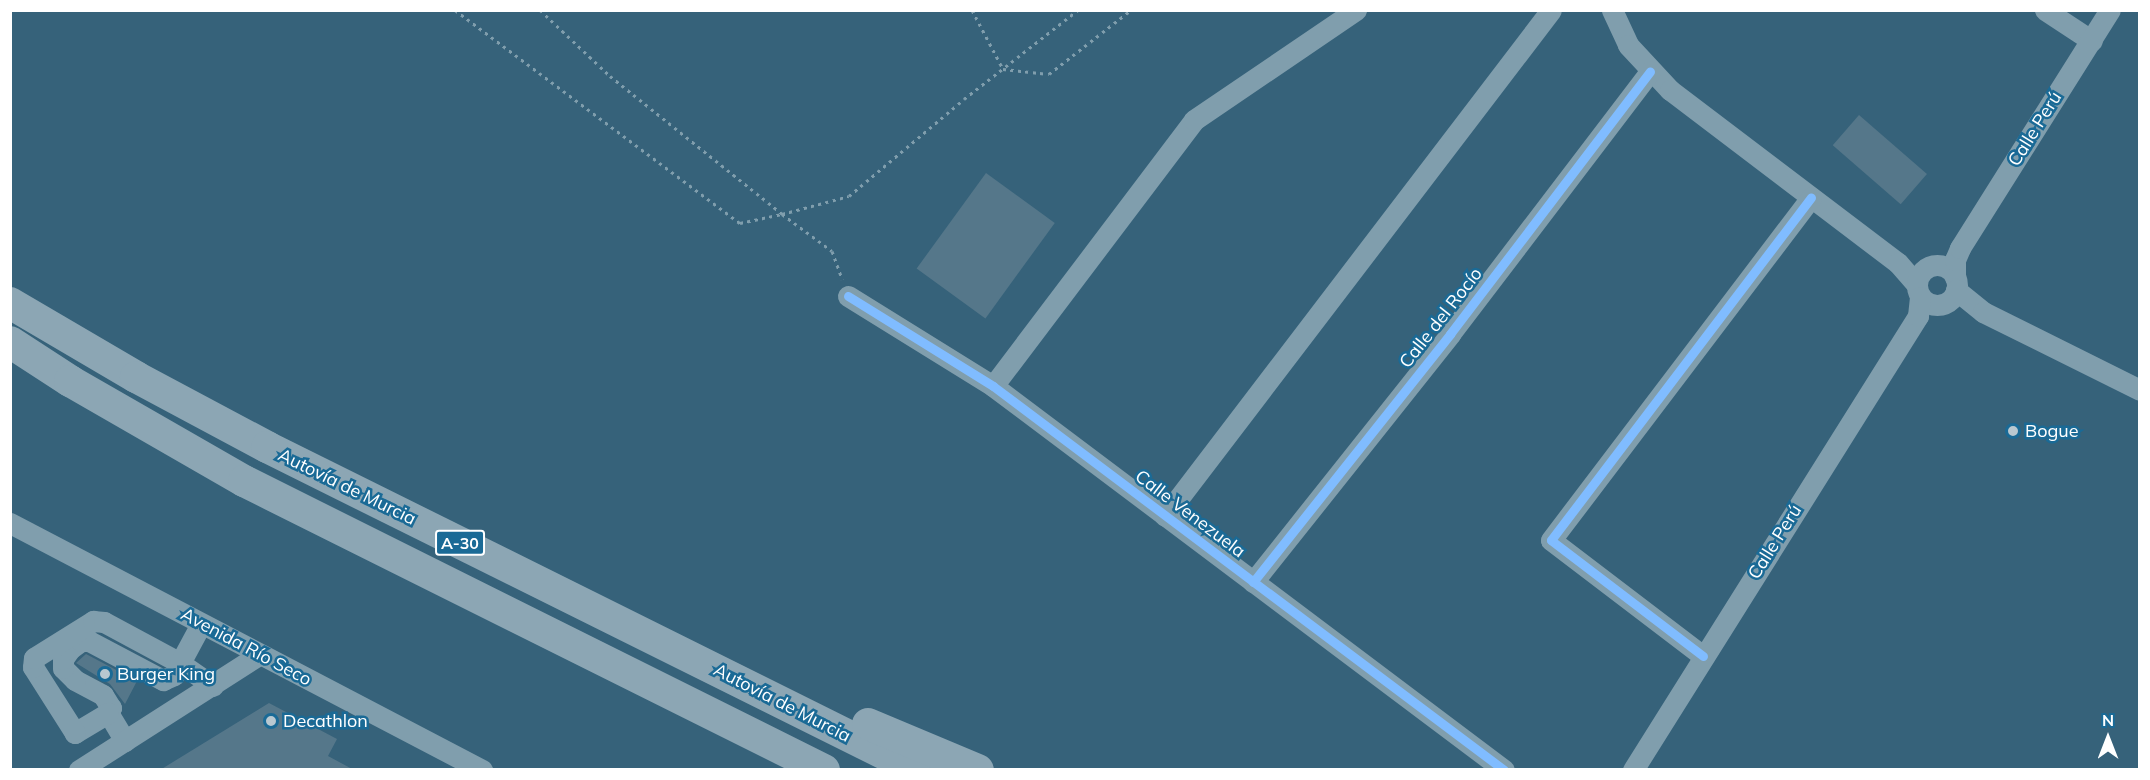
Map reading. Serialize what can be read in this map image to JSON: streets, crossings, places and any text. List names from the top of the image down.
{
  "streets": {
    "highway": ["Autovía de Murcia", "A-30"],
    "street": [
      "Calle Perú",
      "Calle del Rocío",
      "Calle Venezuela",
      "Avenida Río Seco"
    ]
  },
  "crossings": [
    ["Calle del Rocío", "Calle Venezuela"]
  ],
  "places": ["Bogue", "Burger King", "Decathlon"],
  "north": "top"
}
